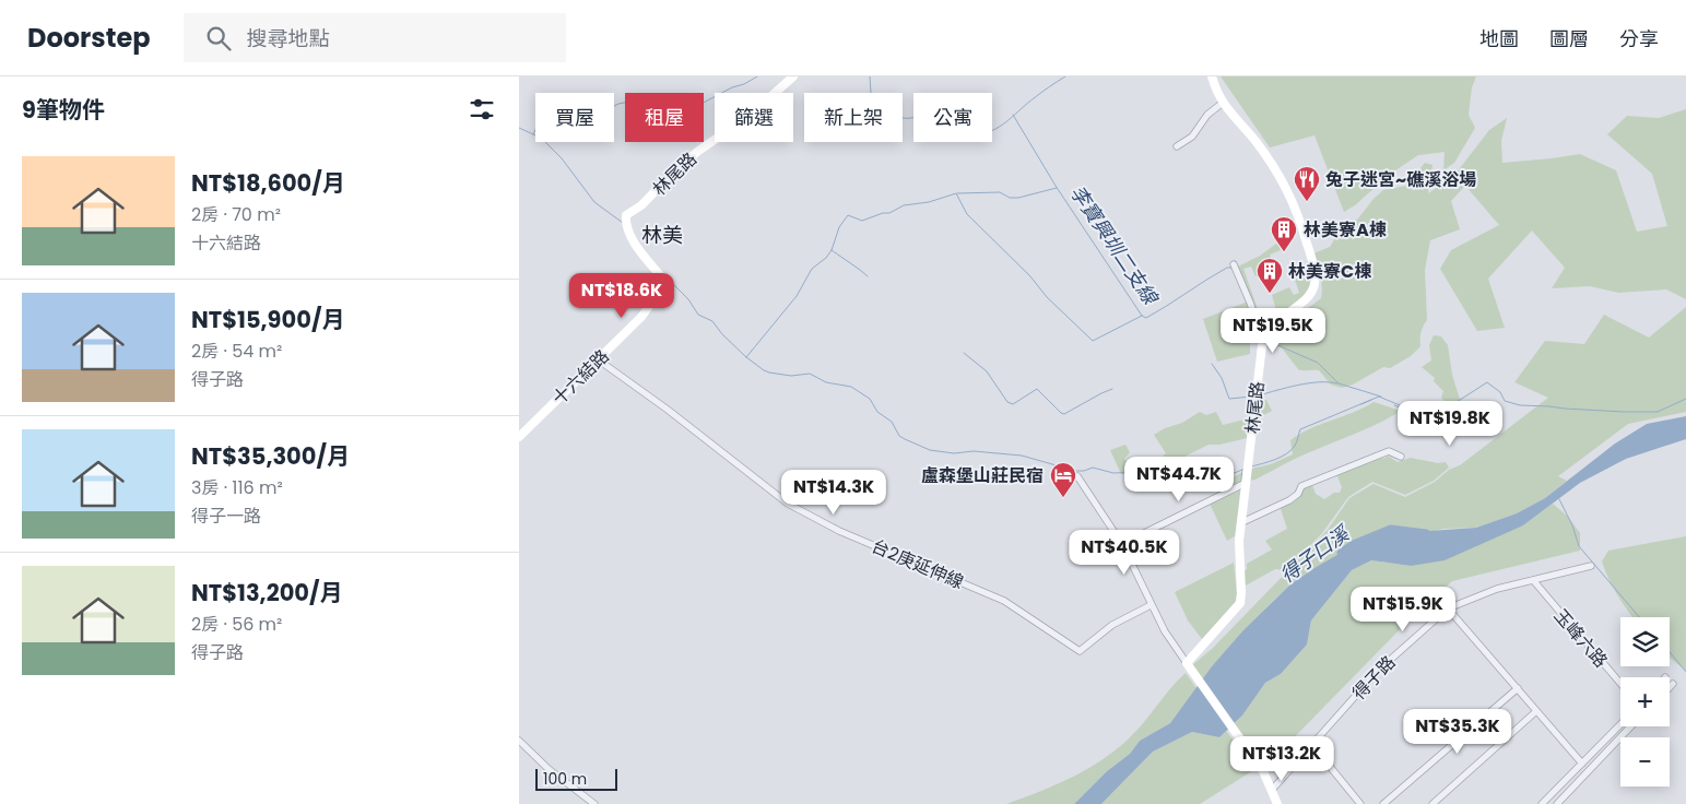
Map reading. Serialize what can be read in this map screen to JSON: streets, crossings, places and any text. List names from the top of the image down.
{
  "streets": {
    "street": [
      "林尾路",
      "十六結路",
      "台2庚延伸線",
      "玉峰六路",
      "得子路"
    ]
  },
  "crossings": [
    ["林尾路", "十六結路"],
    ["十六結路", "台2庚延伸線"],
    ["玉峰六路", "得子路"]
  ],
  "districts": ["林美"],
  "water": ["李寶興圳二支線", "得子口溪"],
  "places": {
    "restaurant": ["兔子迷宮~礁溪浴場"],
    "building": ["林美寮A棟", "林美寮C棟"],
    "hotel": ["盧森堡山莊民宿"]
  },
  "scale_bar": "100 m",
  "page": {
    "header": "Doorstep",
    "search": "搜尋地點",
    "nav": ["地圖", "圖層", "分享"],
    "heading": "9筆物件",
    "chip": [
      "買屋",
      "租屋",
      "篩選",
      "新上架",
      "公寓"
    ],
    "list": [
      {
        "name": "NT$18,600/月",
        "note": "2房 · 70 m² · 十六結路"
      },
      {
        "name": "NT$15,900/月",
        "note": "2房 · 54 m² · 得子路"
      },
      {
        "name": "NT$35,300/月",
        "note": "3房 · 116 m² · 得子一路"
      },
      {
        "name": "NT$13,200/月",
        "note": "2房 · 56 m² · 得子路"
      }
    ],
    "price": [
      "NT$18.6K",
      "NT$19.5K",
      "NT$19.8K",
      "NT$44.7K",
      "NT$14.3K",
      "NT$40.5K",
      "NT$15.9K",
      "NT$35.3K",
      "NT$13.2K"
    ],
    "map_buttons": ["+", "−"],
    "scale": "100 m"
  }
}
